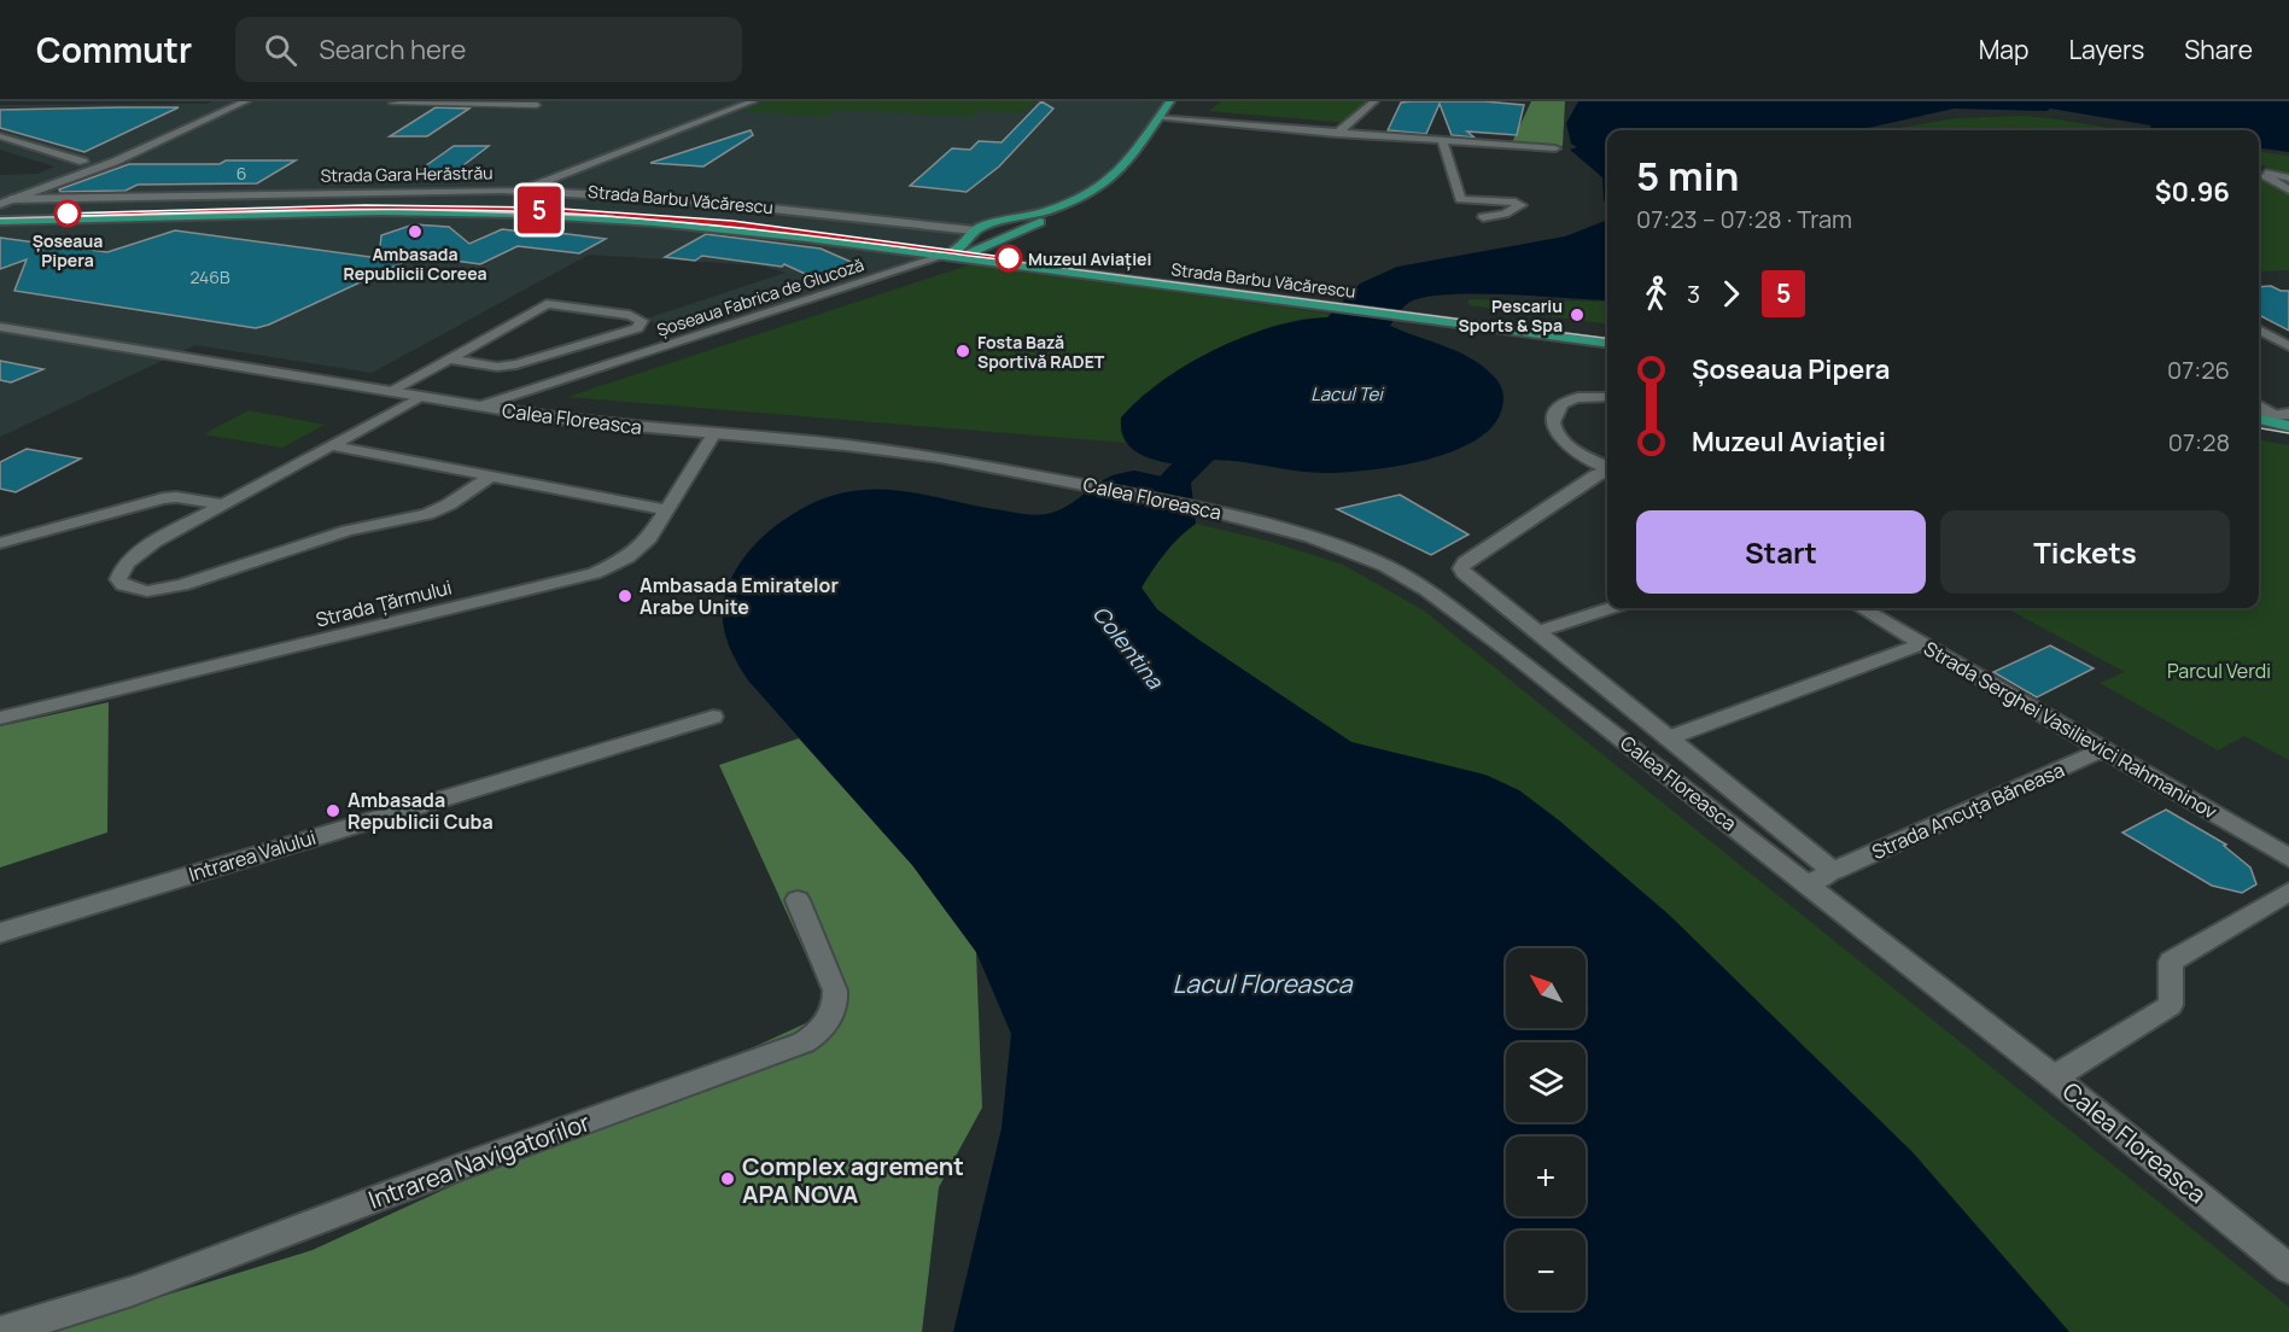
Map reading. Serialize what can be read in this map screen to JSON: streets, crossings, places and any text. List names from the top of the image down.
{
  "streets": {
    "main road": ["Strada Barbu Văcărescu", "Șoseaua Fabrica de Glucoză"],
    "street": [
      "Strada Gara Herăstrău",
      "Calea Floreasca",
      "Strada Țărmului",
      "Strada Serghei Vasilievici Rahmaninov",
      "Strada Ancuța Băneasa",
      "Intrarea Valului",
      "Intrarea Navigatorilor"
    ]
  },
  "crossings": [
    ["Strada Gara Herăstrău", "Șoseaua Fabrica de Glucoză"],
    ["Strada Barbu Văcărescu", "Șoseaua Fabrica de Glucoză"],
    ["Șoseaua Fabrica de Glucoză", "Calea Floreasca"],
    ["Calea Floreasca", "Strada Țărmului"],
    ["Calea Floreasca", "Strada Ancuța Băneasa"],
    ["Strada Serghei Vasilievici Rahmaninov", "Strada Ancuța Băneasa"]
  ],
  "water": ["Lacul Tei", "Colentina", "Lacul Floreasca"],
  "parks": ["Parcul Verdi"],
  "places": [
    "Șoseaua Pipera",
    "Ambasada Republicii Coreea",
    "Muzeul Aviației",
    "Pescariu Sports & Spa",
    "Fosta Bază Sportivă RADET",
    "Ambasada Emiratelor Arabe Unite",
    "Ambasada Republicii Cuba",
    "Complex agrement APA NOVA"
  ],
  "lines": ["tram line 5"],
  "house_numbers": ["6", "246B"],
  "north": "top left",
  "page": {
    "header": "Commutr",
    "search": "Search here",
    "nav": ["Map", "Layers", "Share"],
    "on_map": "5",
    "heading": ["5 min", "07:23 – 07:28 · Tram", "$0.96"],
    "legs": ["3", "5"],
    "list": [
      {
        "name": "Șoseaua Pipera",
        "value": "07:26"
      },
      {
        "name": "Muzeul Aviației",
        "value": "07:28"
      }
    ],
    "buttons": ["Start", "Tickets"],
    "map_buttons": ["+", "−"]
  }
}
